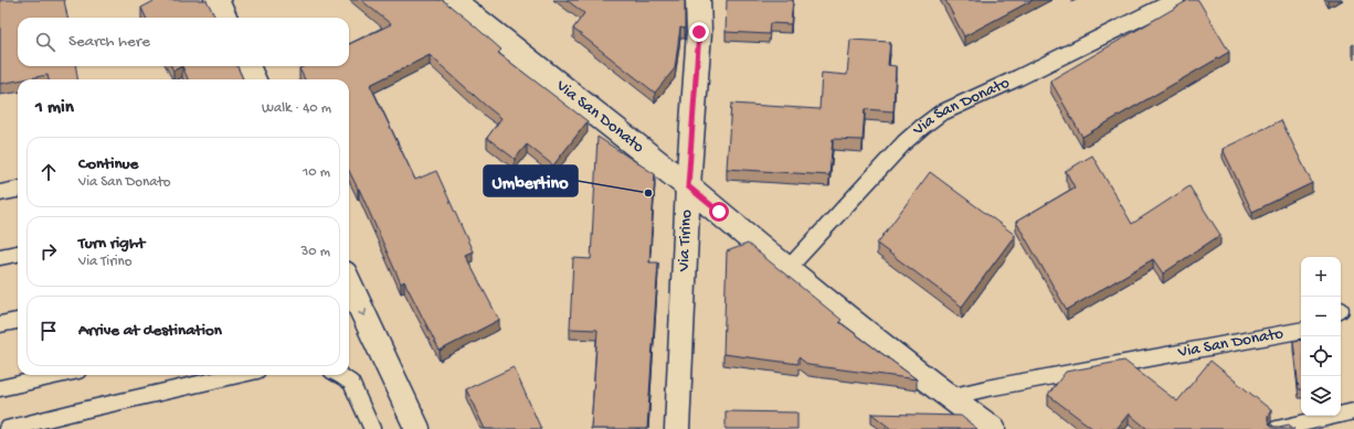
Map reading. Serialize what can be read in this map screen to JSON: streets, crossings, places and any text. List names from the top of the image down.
{
  "streets": {
    "street": ["Via San Donato", "Via Tirino"]
  },
  "crossings": [
    ["Via San Donato", "Via Tirino"]
  ],
  "places": ["Umbertino"],
  "page": {
    "search": "Search here",
    "heading": ["1 min", "Walk · 40 m"],
    "list": [
      ["Continue", "Via San Donato", "10 m"],
      ["Turn right", "Via Tirino", "30 m"],
      "Arrive at destination"
    ],
    "map_buttons": ["+", "−"]
  }
}
